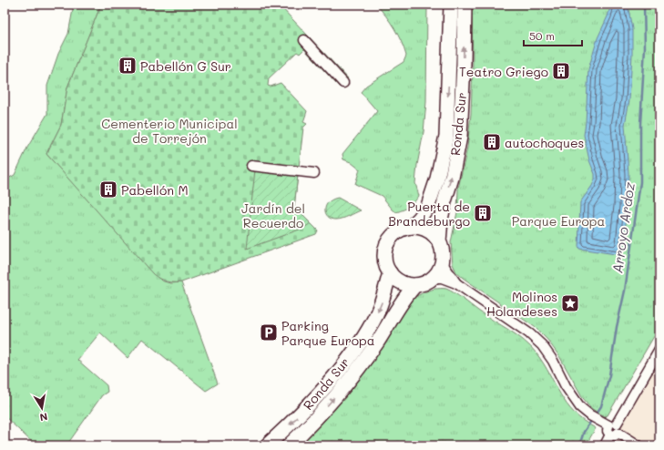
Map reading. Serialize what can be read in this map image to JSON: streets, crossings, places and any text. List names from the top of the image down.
{
  "streets": {
    "main road": ["Ronda Sur"]
  },
  "water": ["Arroyo Ardoz"],
  "parks": ["Cementerio Municipal de Torrejón", "Jardín del Recuerdo", "Parque Europa"],
  "places": {
    "building": [
      "Pabellón G Sur",
      "Teatro Griego",
      "autochoques",
      "Pabellón M",
      "Puerta de Brandeburgo"
    ],
    "place": ["Molinos Holandeses"],
    "parking": ["Parking Parque Europa"]
  },
  "scale_bar": "50 m",
  "north": "bottom"
}
